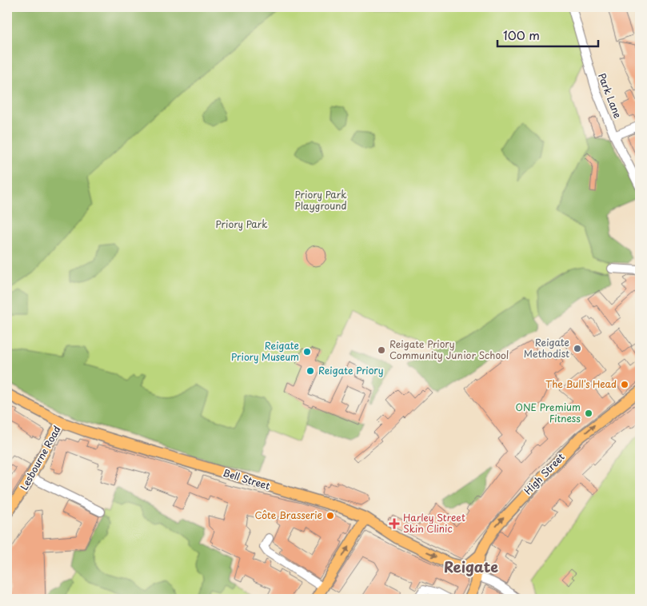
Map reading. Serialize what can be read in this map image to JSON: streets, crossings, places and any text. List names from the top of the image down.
{
  "streets": {
    "main road": ["Lesbourne Road", "High Street", "Bell Street"],
    "street": ["Park Lane"]
  },
  "crossings": [
    ["Lesbourne Road", "Bell Street"],
    ["High Street", "Bell Street"]
  ],
  "one_way": ["High Street"],
  "districts": ["Reigate"],
  "parks": ["Priory Park Playground", "Priory Park"],
  "places": {
    "other": [
      "Reigate Methodist",
      "Reigate Priory Community Junior School",
      "Reigate Priory Museum",
      "Reigate Priory",
      "The Bull's Head",
      "ONE Premium Fitness",
      "Côte Brasserie"
    ],
    "health": ["Harley Street Skin Clinic"]
  },
  "scale_bar": "100 m"
}
